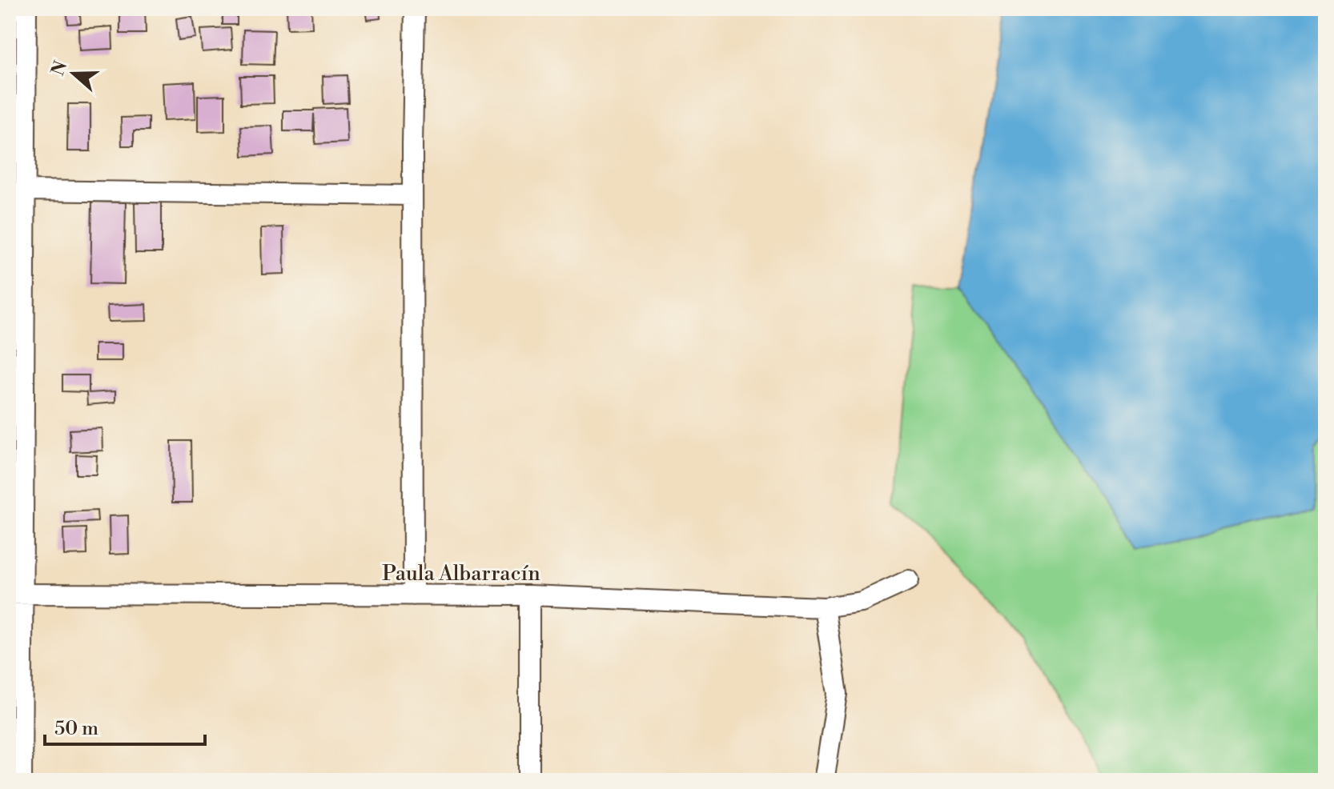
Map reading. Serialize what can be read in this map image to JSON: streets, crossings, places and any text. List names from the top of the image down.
{
  "streets": {
    "street": ["Paula Albarracín"]
  },
  "scale_bar": "50 m",
  "north": "left"
}
